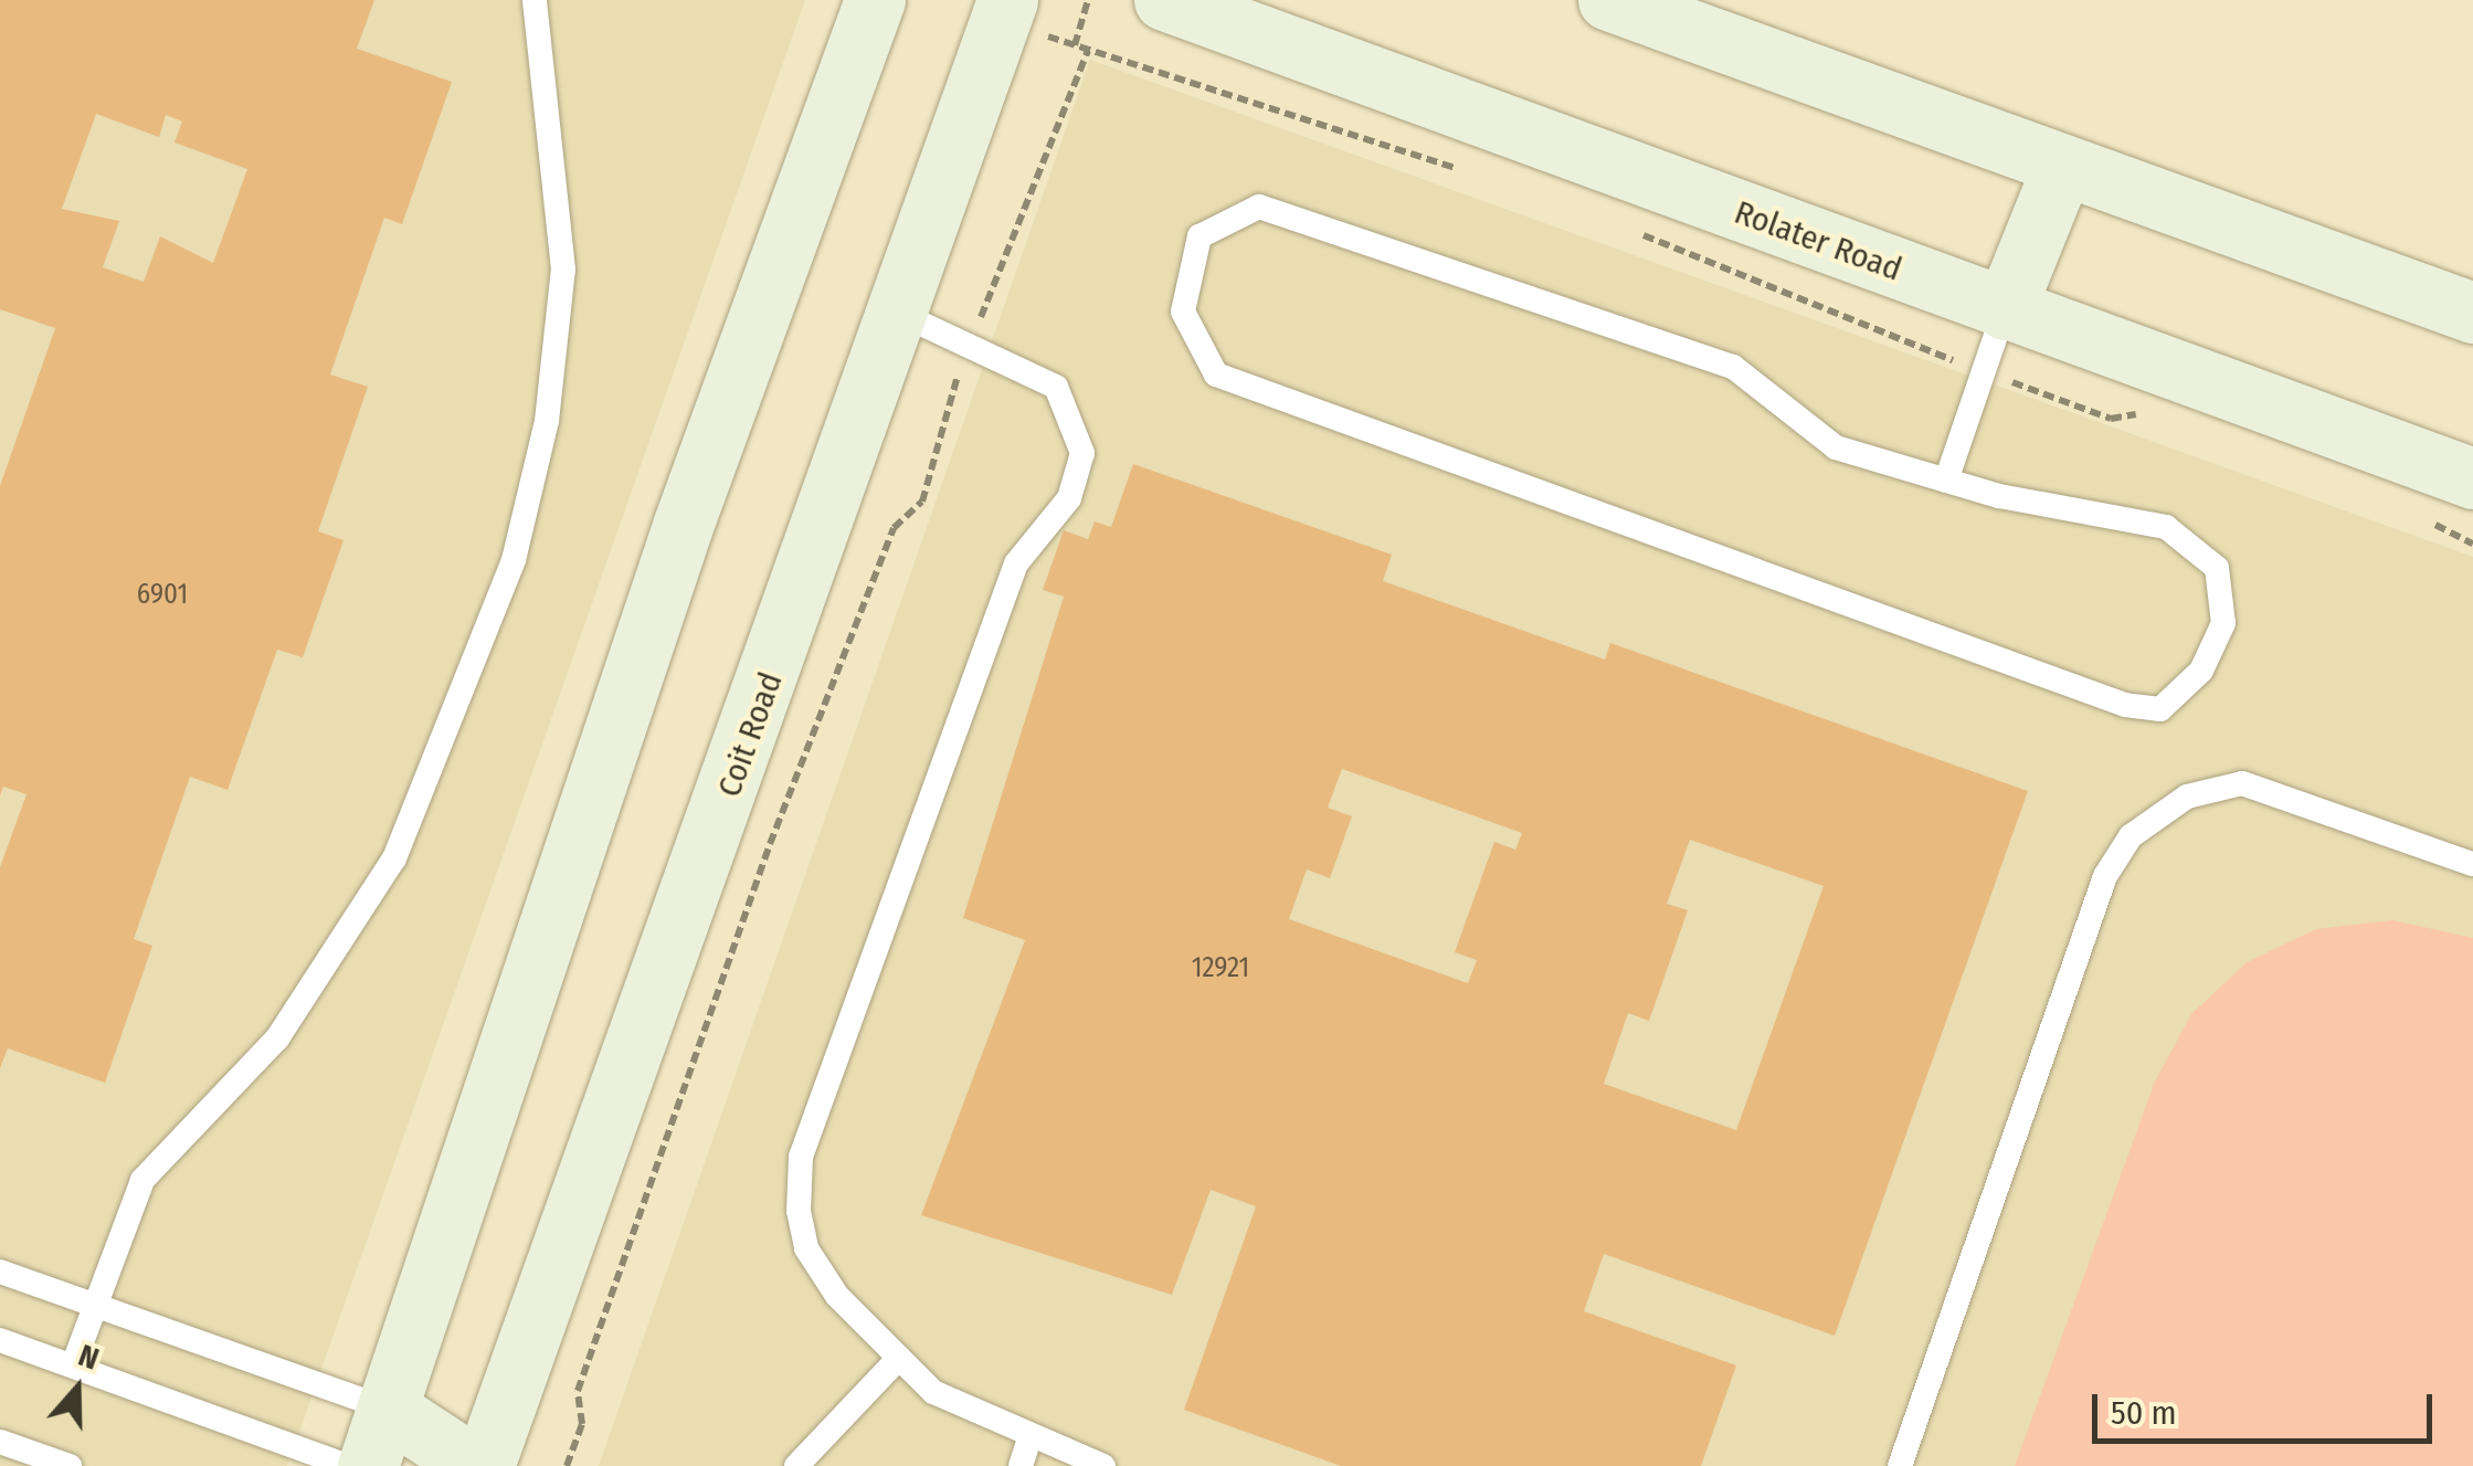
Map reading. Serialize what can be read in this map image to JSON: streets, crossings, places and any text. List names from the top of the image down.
{
  "streets": {
    "main road": ["Rolater Road", "Coit Road"]
  },
  "house_numbers": ["6901", "12921"],
  "scale_bar": "50 m",
  "north": "top"
}
